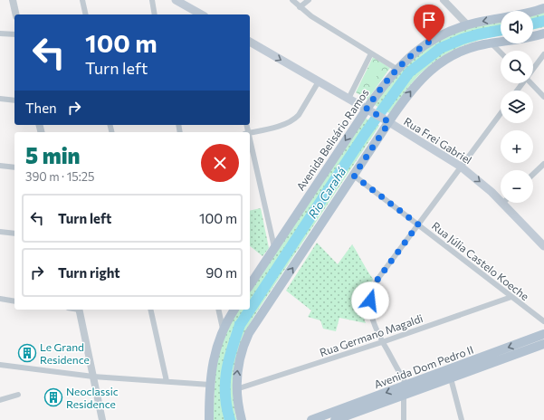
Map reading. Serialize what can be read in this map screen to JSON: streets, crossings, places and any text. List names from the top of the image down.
{
  "streets": {
    "main road": ["Avenida Belisário Ramos", "Rua Frei Gabriel", "Avenida Dom Pedro II"],
    "street": ["Rua Júlia Castelo Koeche", "Rua Germano Magaldi"]
  },
  "crossings": [
    ["Avenida Belisário Ramos", "Rua Frei Gabriel"],
    ["Rua Júlia Castelo Koeche", "Rua Germano Magaldi"]
  ],
  "one_way": ["Rua Frei Gabriel"],
  "water": ["Rio Carahá"],
  "places": {
    "building": ["Le Grand Residence", "Neoclassic Residence"]
  },
  "page": {
    "map_buttons": ["+", "−"],
    "turn": ["100 m", "Turn left"],
    "then": "Then",
    "heading": ["5 min", "390 m · 15:25"],
    "list": [
      {
        "name": "Turn left",
        "value": "100 m"
      },
      {
        "name": "Turn right",
        "value": "90 m"
      }
    ]
  }
}
